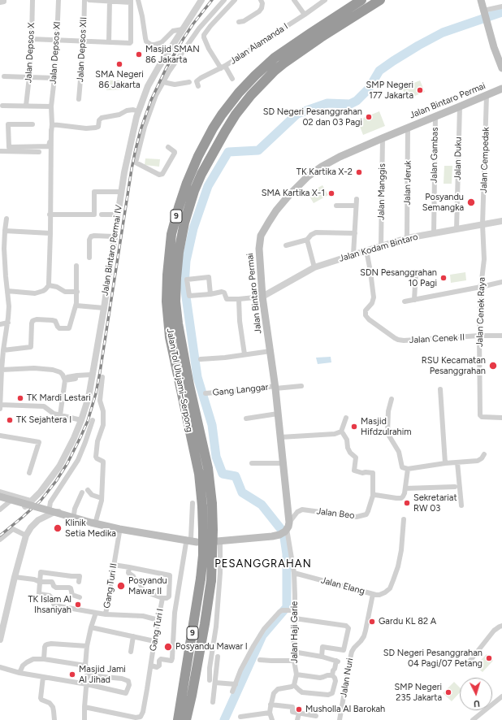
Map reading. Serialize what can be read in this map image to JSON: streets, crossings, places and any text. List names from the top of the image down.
{
  "streets": {
    "highway": ["9", "Jalan Tol Ulujami–Serpong"],
    "main road": ["Jalan Bintaro Permai"],
    "street": [
      "Jalan Alamanda I",
      "Jalan Depsos XII",
      "Jalan Depsos X",
      "Jalan Depsos XI",
      "Jalan Gambas",
      "Jalan Duku",
      "Jalan Cempedak",
      "Jalan Jeruk",
      "Jalan Manggis",
      "Jalan Kodam Bintaro",
      "Jalan Bintaro Permai IV",
      "Jalan Cenek Raya",
      "Jalan Cenek II",
      "Gang Langgar",
      "Jalan Beo",
      "Gang Turi II",
      "Jalan Elang",
      "Gang Turi I",
      "Jalan Haji Garie",
      "Jalan Nuri"
    ]
  },
  "crossings": [
    ["Jalan Bintaro Permai", "Jalan Gambas"],
    ["Jalan Bintaro Permai", "Jalan Duku"],
    ["Jalan Bintaro Permai", "Jalan Cempedak"],
    ["Jalan Bintaro Permai", "Jalan Jeruk"],
    ["Jalan Bintaro Permai", "Jalan Manggis"],
    ["Jalan Bintaro Permai", "Jalan Kodam Bintaro"],
    ["Jalan Bintaro Permai", "Gang Langgar"],
    ["Jalan Bintaro Permai", "Jalan Beo"],
    ["Jalan Bintaro Permai", "Jalan Haji Garie"],
    ["Jalan Gambas", "Jalan Kodam Bintaro"],
    ["Jalan Duku", "Jalan Kodam Bintaro"],
    ["Jalan Cempedak", "Jalan Kodam Bintaro"],
    ["Jalan Cempedak", "Jalan Cenek Raya"],
    ["Jalan Jeruk", "Jalan Kodam Bintaro"],
    ["Jalan Manggis", "Jalan Kodam Bintaro"],
    ["Jalan Kodam Bintaro", "Jalan Cenek Raya"],
    ["Jalan Kodam Bintaro", "Jalan Cenek II"],
    ["Jalan Cenek Raya", "Jalan Cenek II"],
    ["Jalan Beo", "Jalan Haji Garie"],
    ["Gang Turi II", "Gang Turi I"],
    ["Jalan Elang", "Jalan Haji Garie"],
    ["Jalan Elang", "Jalan Nuri"]
  ],
  "districts": ["PESANGGRAHAN"],
  "places": [
    "Masjid SMAN 86 Jakarta",
    "SMA Negeri 86 Jakarta",
    "SMP Negeri 177 Jakarta",
    "SD Negeri Pesanggrahan 02 dan 03 Pagi",
    "TK Kartika X-2",
    "SMA Kartika X-1",
    "Posyandu Semangka",
    "SDN Pesanggrahan 10 Pagi",
    "RSU Kecamatan Pesanggrahan",
    "TK Mardi Lestari",
    "TK Sejahtera I",
    "Masjid Hifdzulrahim",
    "Sekretariat RW 03",
    "Klinik Setia Medika",
    "Posyandu Mawar II",
    "TK Islam Al Ihsaniyah",
    "Gardu KL 82 A",
    "Posyandu Mawar I",
    "SD Negeri Pesanggrahan 04 Pagi/07 Petang",
    "Masjid Jami Al Jihad",
    "SMP Negeri 235 Jakarta",
    "Musholla Al Barokah"
  ],
  "north": "bottom"
}
